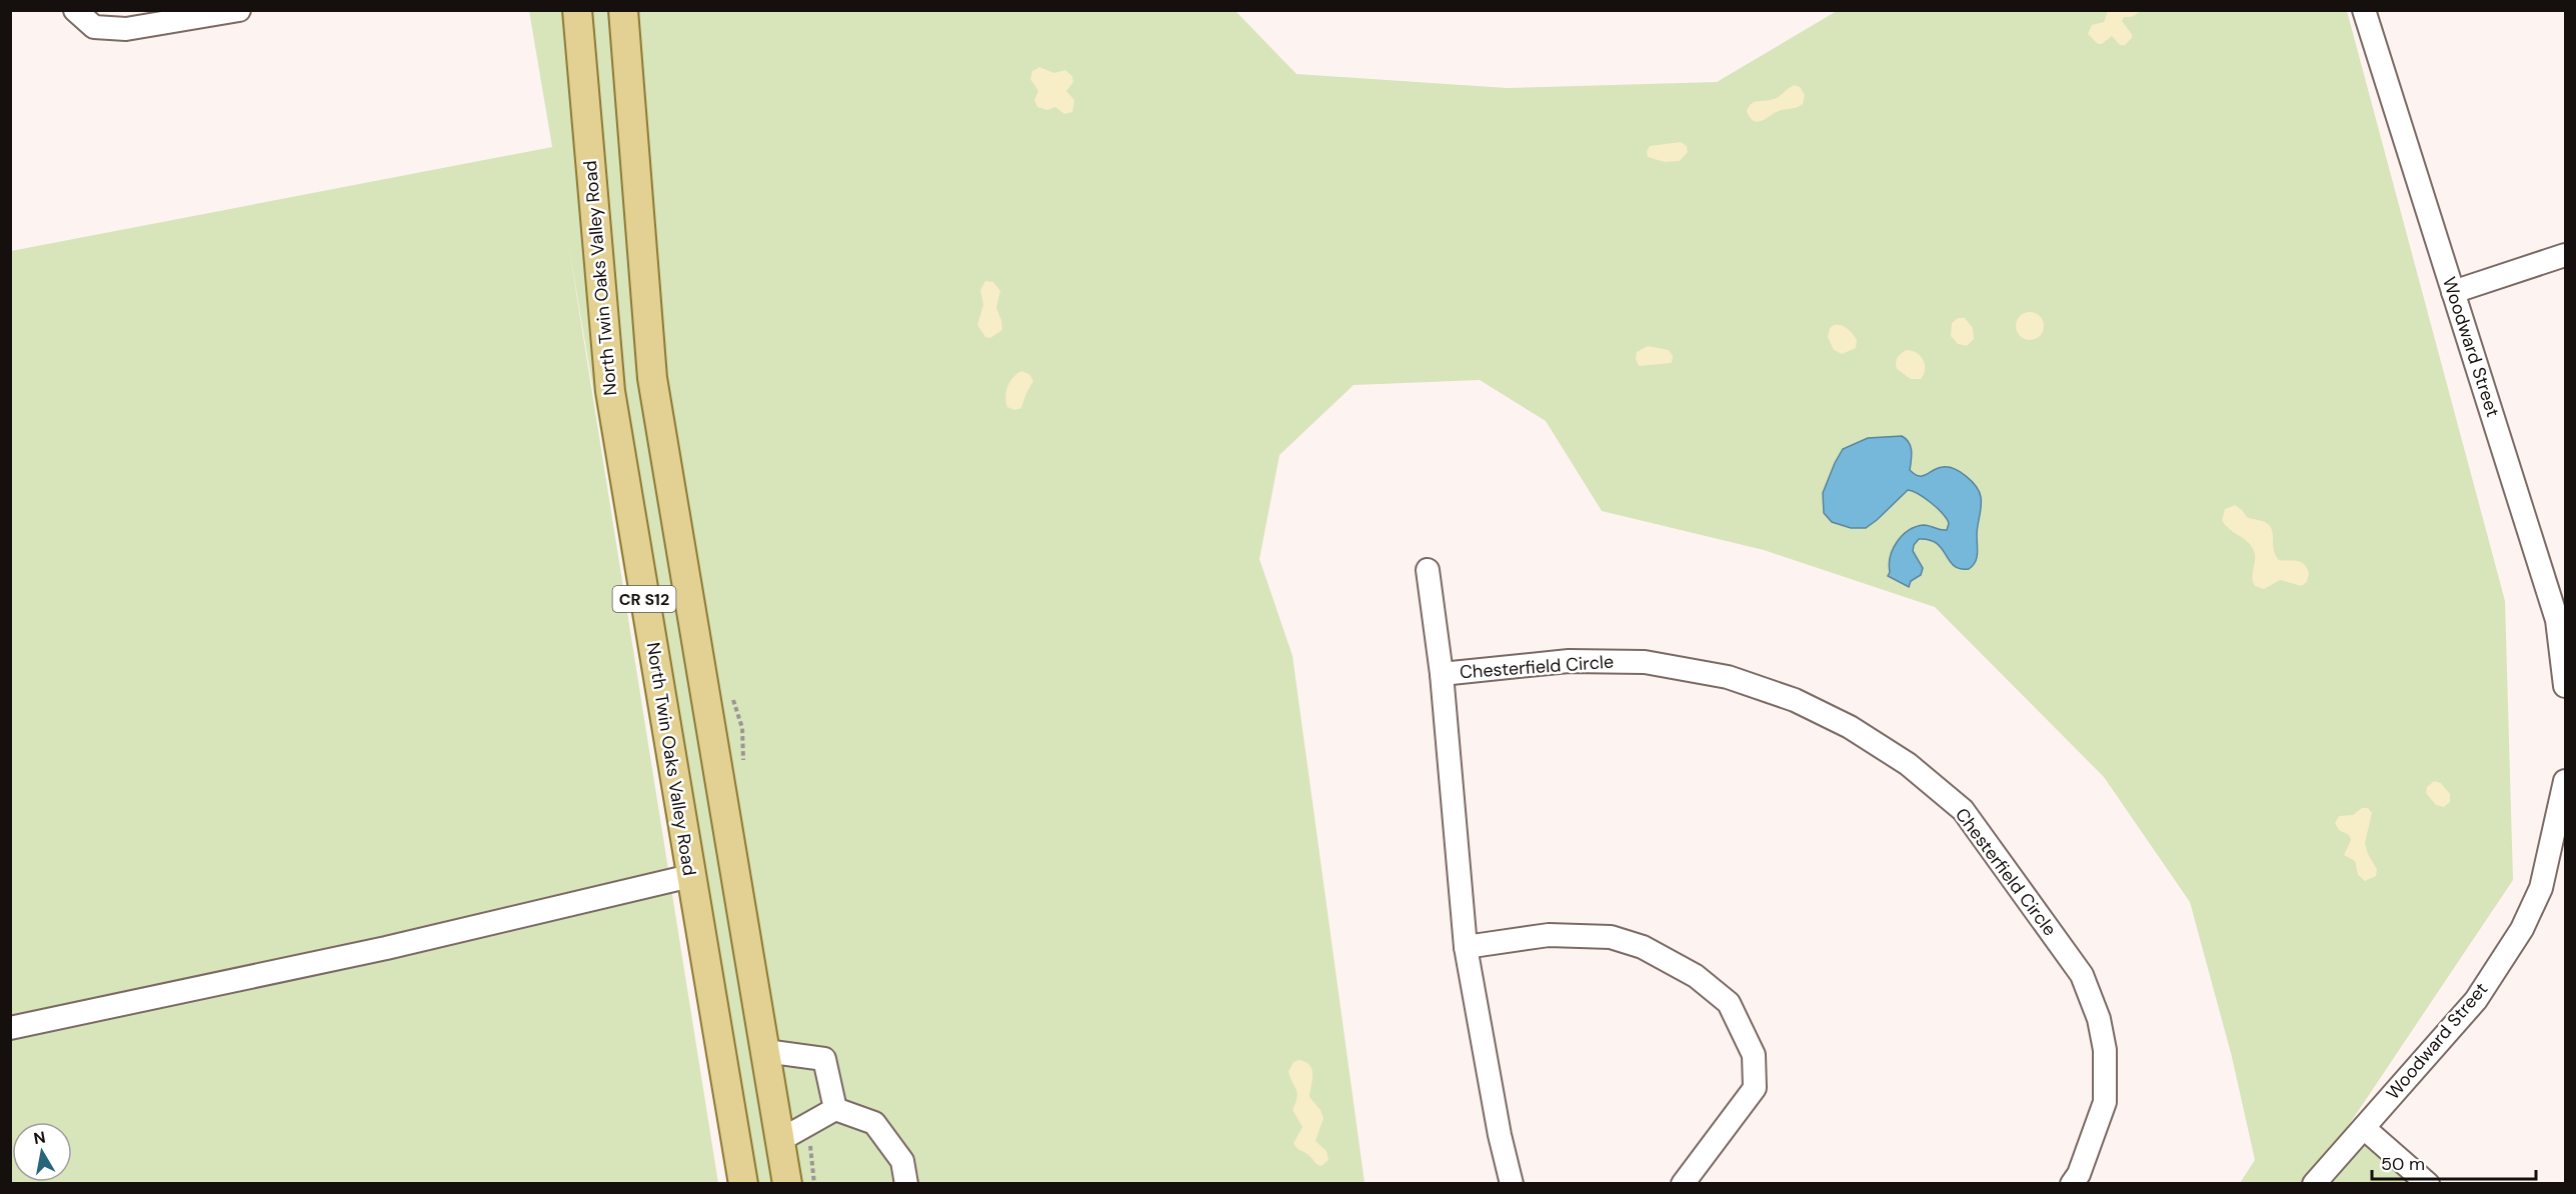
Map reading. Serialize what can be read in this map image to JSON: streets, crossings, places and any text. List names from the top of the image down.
{
  "streets": {
    "main road": ["North Twin Oaks Valley Road", "CR S12"],
    "street": ["Woodward Street", "Chesterfield Circle"]
  },
  "scale_bar": "50 m",
  "north": "top"
}
